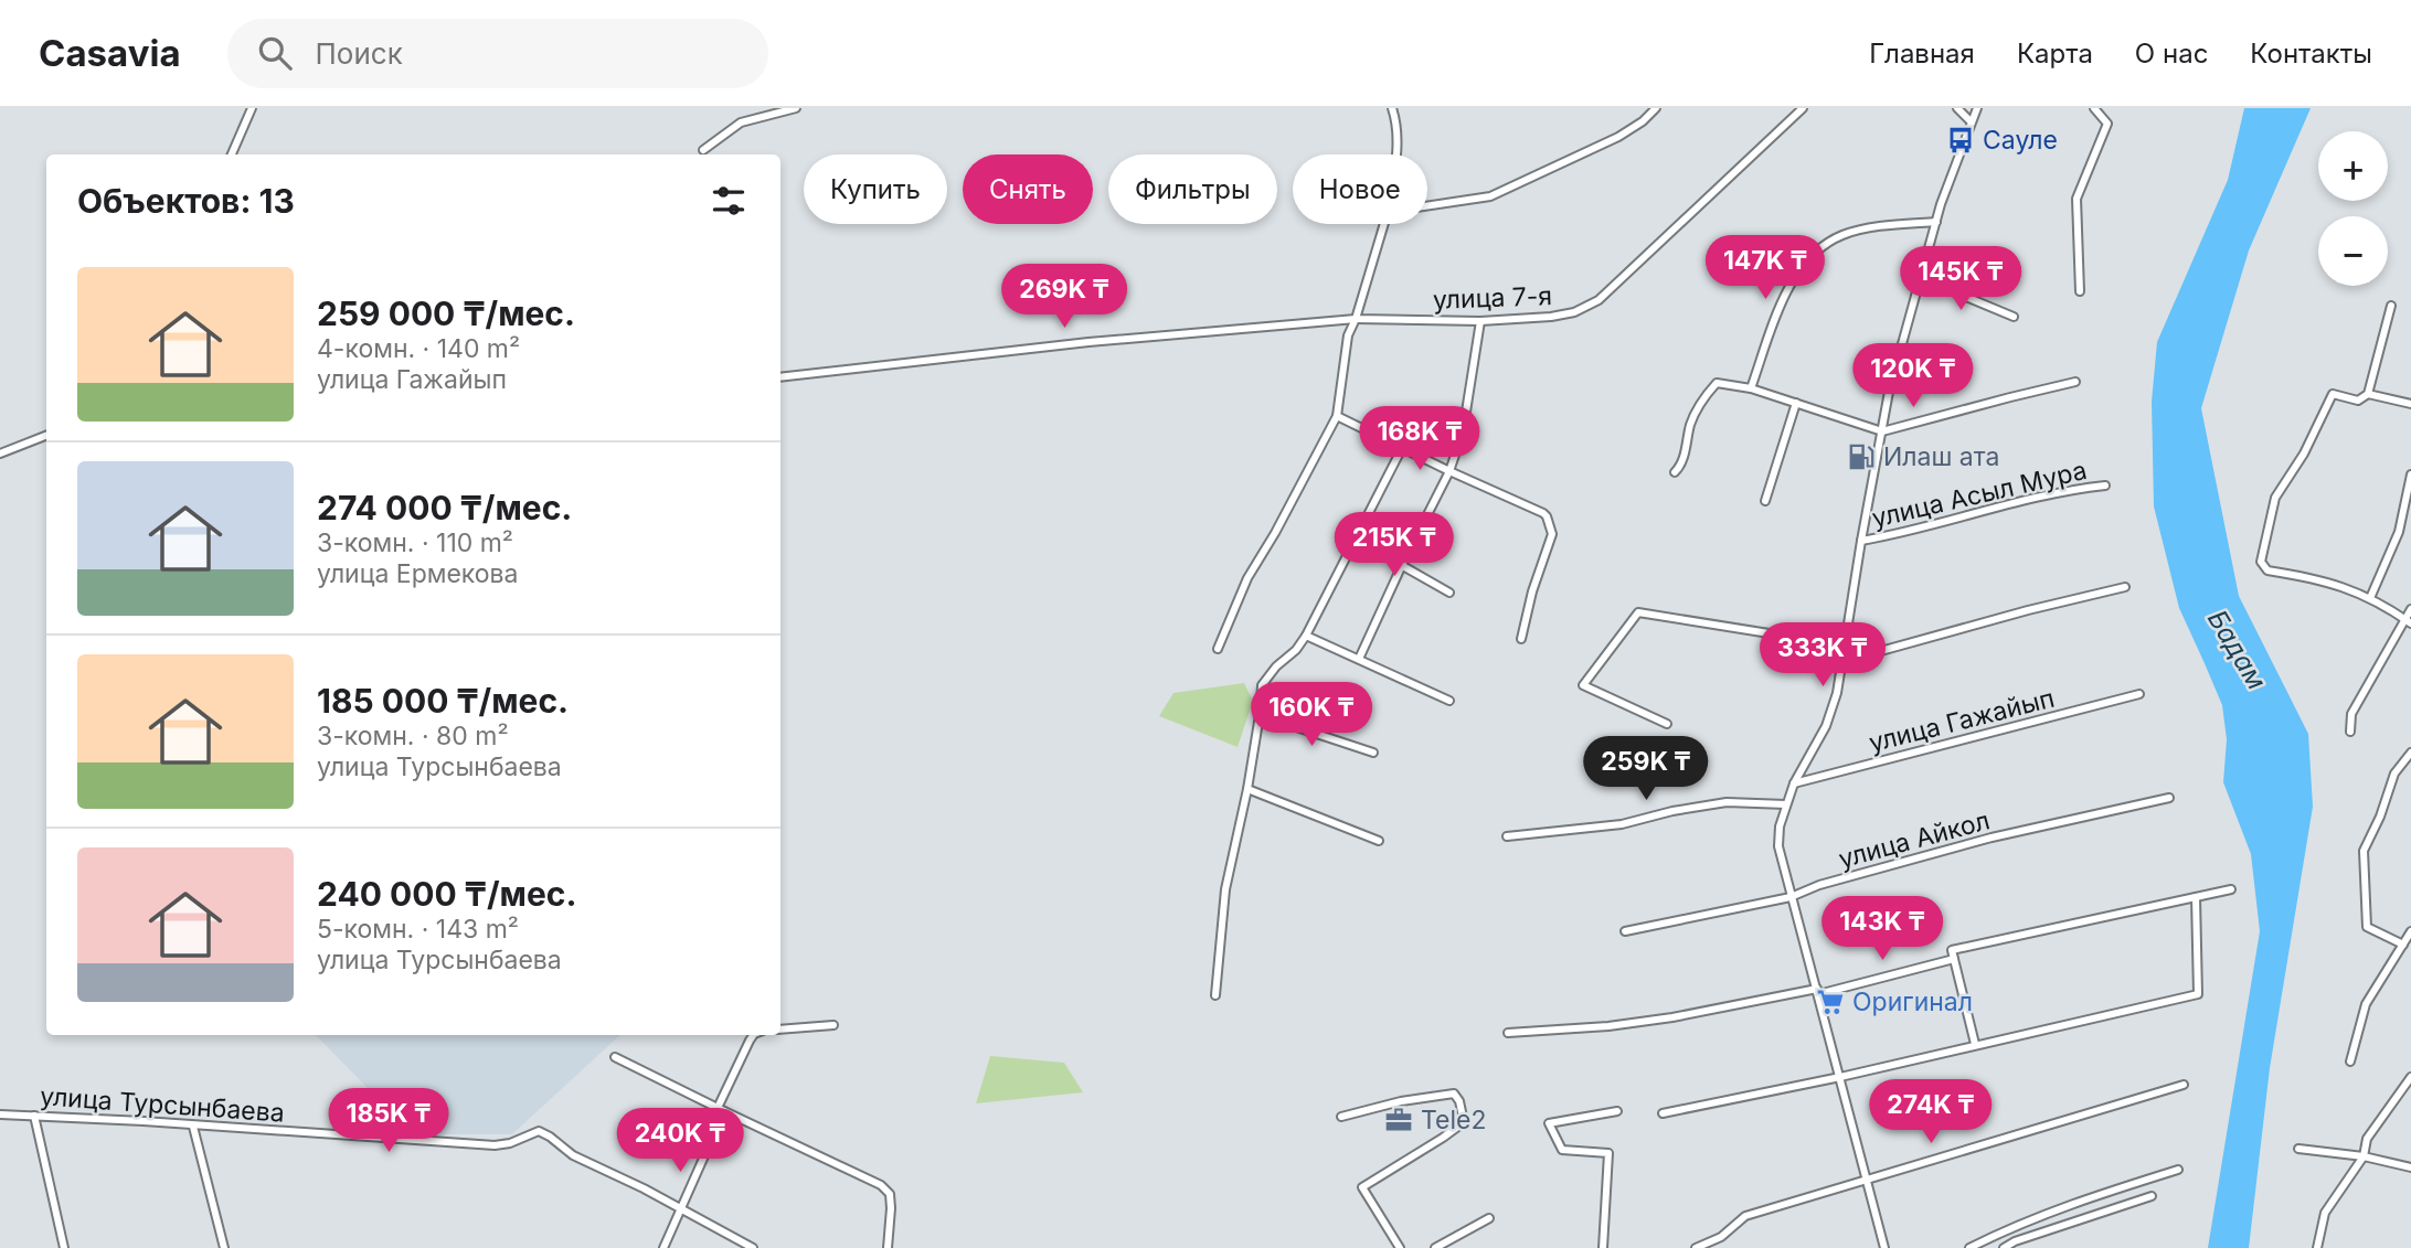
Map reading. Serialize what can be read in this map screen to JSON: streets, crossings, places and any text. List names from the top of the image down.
{
  "streets": {
    "street": [
      "улица 7-я",
      "улица Асыл Мура",
      "улица Гажайып",
      "улица Айкол",
      "улица Турсынбаева"
    ]
  },
  "water": ["Бадам"],
  "places": {
    "bus stop": ["Сауле"],
    "fuel station": ["Илаш ата"],
    "supermarket": ["Оригинал"],
    "office": ["Tele2"]
  },
  "page": {
    "header": "Casavia",
    "search": "Поиск",
    "nav": [
      "Главная",
      "Карта",
      "О нас",
      "Контакты"
    ],
    "map_buttons": ["+", "−"],
    "chip": [
      "Купить",
      "Снять",
      "Фильтры",
      "Новое"
    ],
    "heading": "Объектов: 13",
    "price": [
      "147K ₸",
      "145K ₸",
      "269K ₸",
      "120K ₸",
      "168K ₸",
      "215K ₸",
      "333K ₸",
      "160K ₸",
      "259K ₸",
      "143K ₸",
      "274K ₸",
      "185K ₸",
      "240K ₸"
    ],
    "list": [
      {
        "name": "259 000 ₸/мес.",
        "note": "4-комн. · 140 m² · улица Гажайып"
      },
      {
        "name": "274 000 ₸/мес.",
        "note": "3-комн. · 110 m² · улица Ермекова"
      },
      {
        "name": "185 000 ₸/мес.",
        "note": "3-комн. · 80 m² · улица Турсынбаева"
      },
      {
        "name": "240 000 ₸/мес.",
        "note": "5-комн. · 143 m² · улица Турсынбаева"
      }
    ]
  }
}
